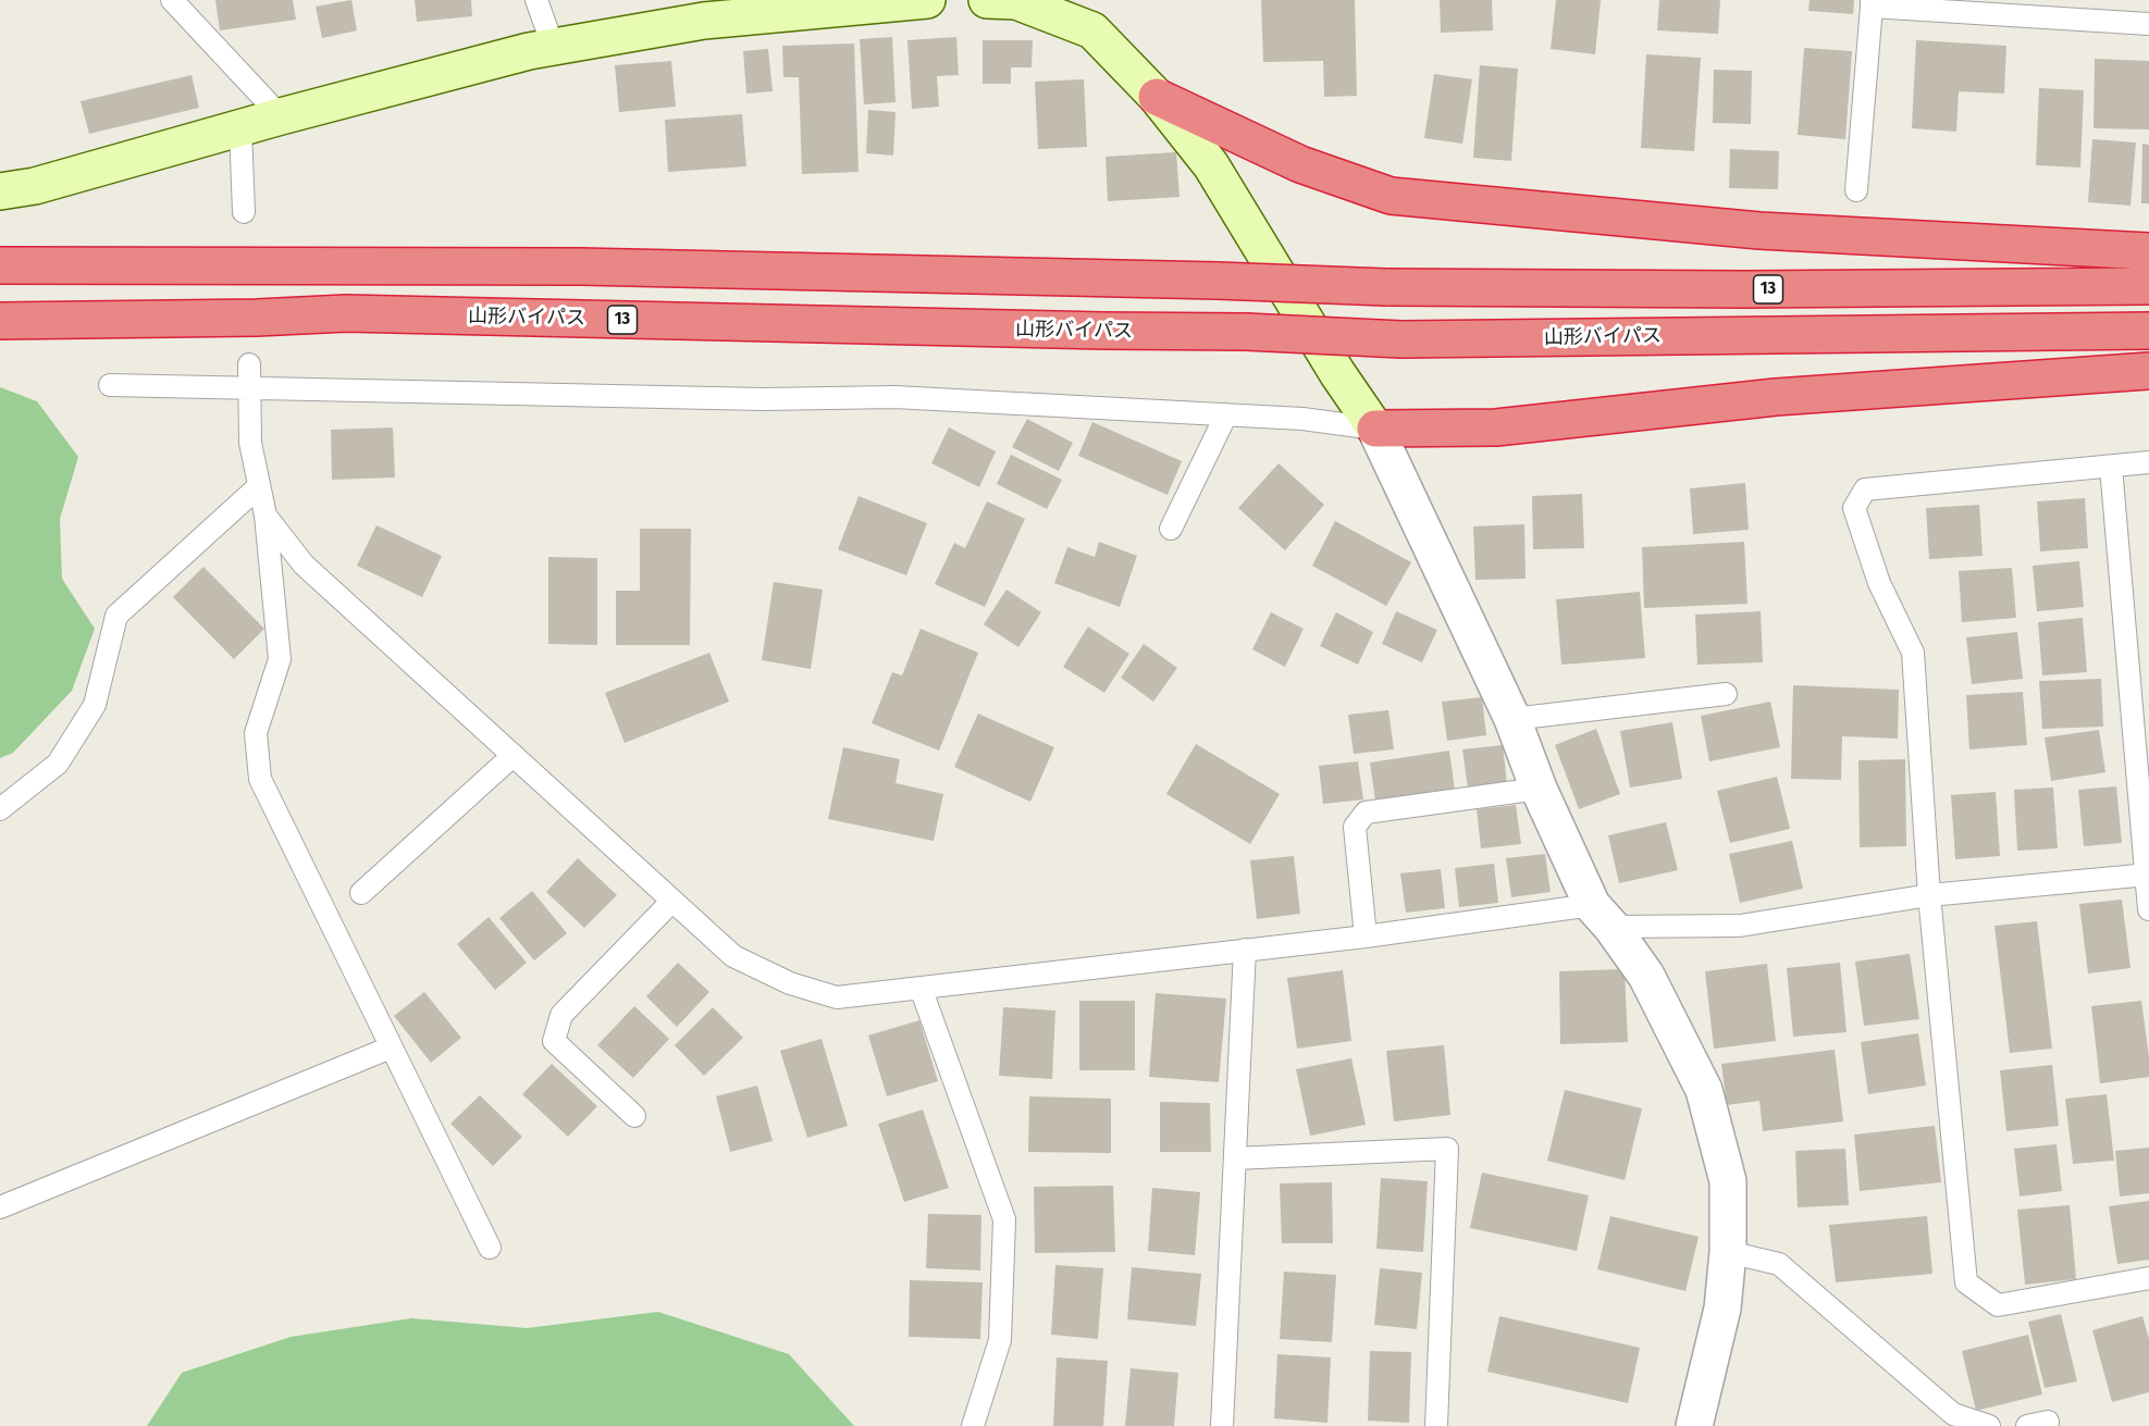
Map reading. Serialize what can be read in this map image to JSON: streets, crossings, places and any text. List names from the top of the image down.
{
  "streets": {
    "highway": ["13", "山形バイパス"]
  }
}
